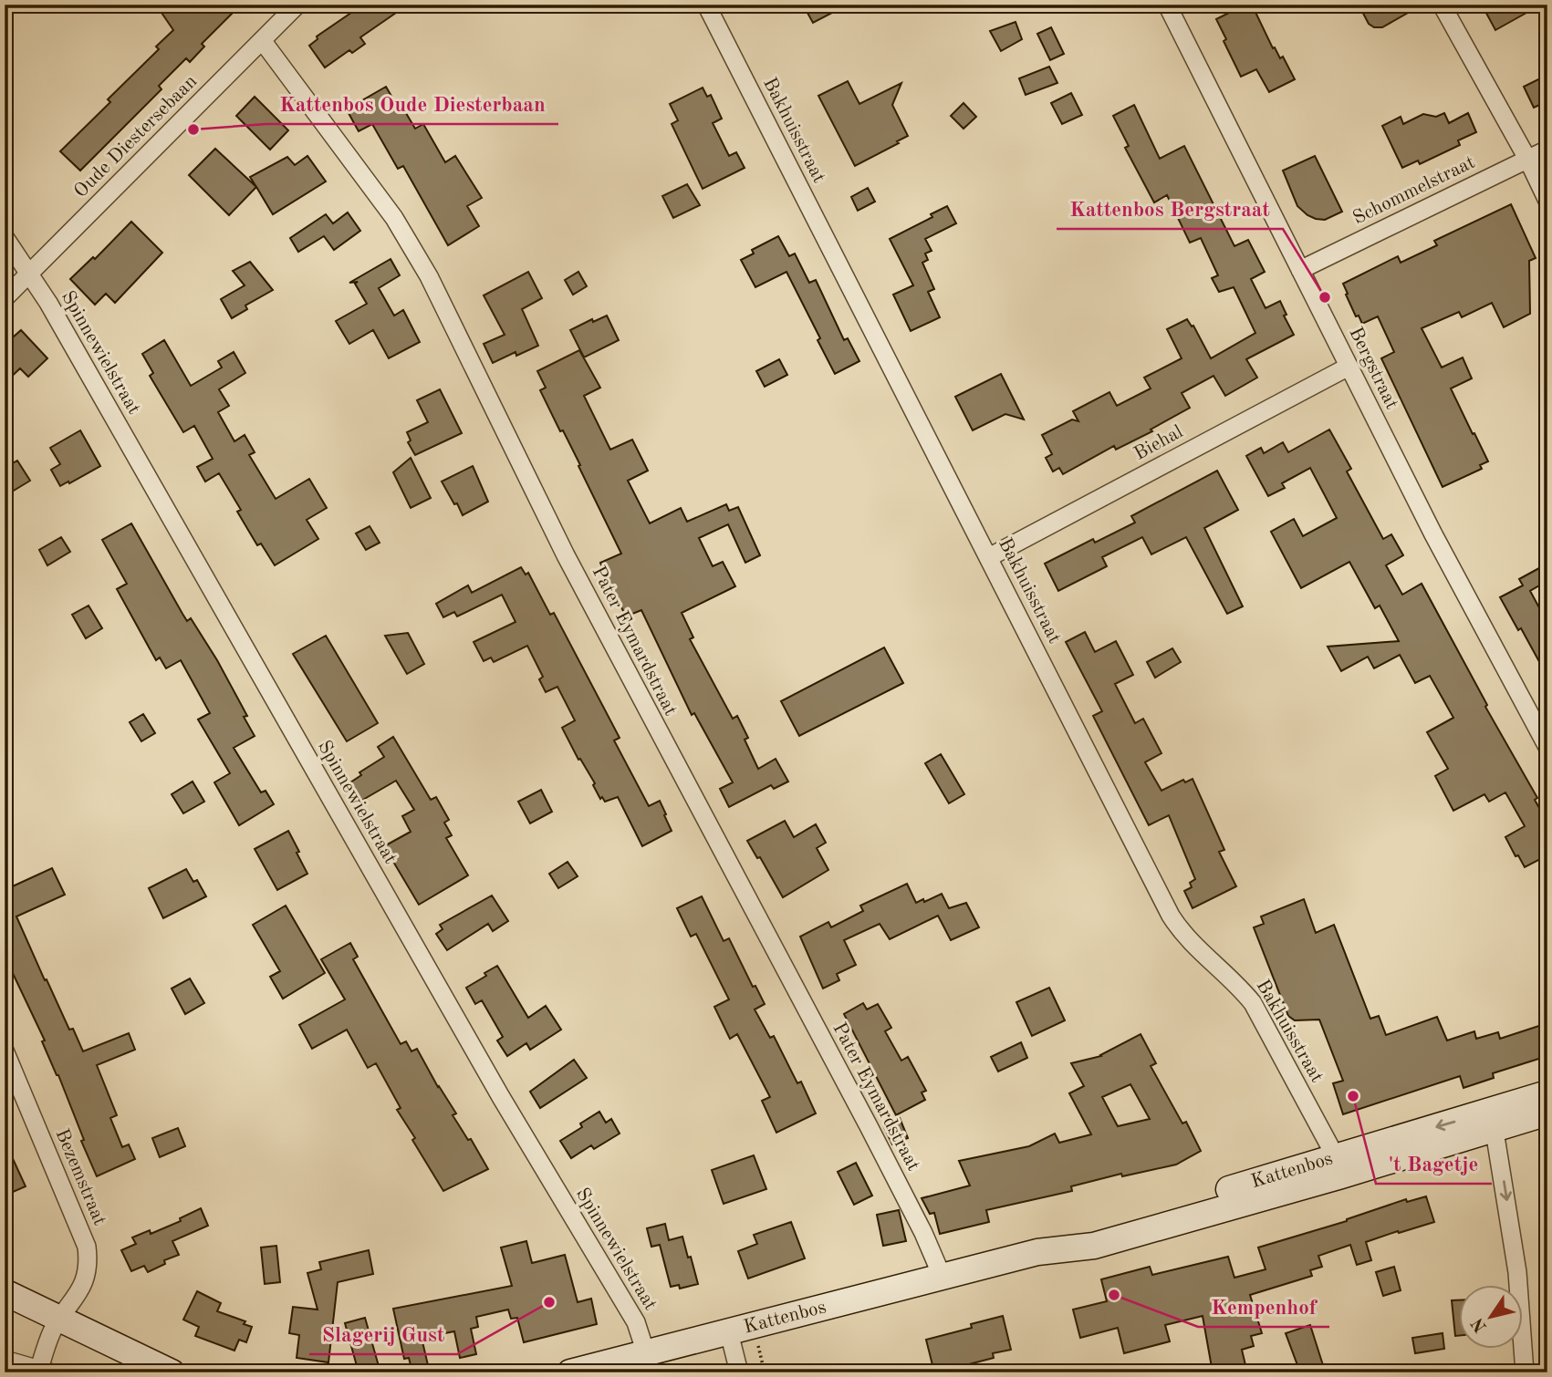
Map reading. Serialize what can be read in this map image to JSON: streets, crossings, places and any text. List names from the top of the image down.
{
  "streets": {
    "main road": ["Kattenbos"],
    "street": [
      "Bakhuisstraat",
      "Oude Diestersebaan",
      "Schommelstraat",
      "Spinnewielstraat",
      "Bergstraat",
      "Biehal",
      "Pater Eymardstraat",
      "Bezemstraat"
    ]
  },
  "crossings": [
    ["Bakhuisstraat", "Biehal"],
    ["Bakhuisstraat", "Kattenbos"],
    ["Oude Diestersebaan", "Spinnewielstraat"],
    ["Oude Diestersebaan", "Pater Eymardstraat"],
    ["Schommelstraat", "Bergstraat"],
    ["Spinnewielstraat", "Kattenbos"],
    ["Bergstraat", "Biehal"],
    ["Pater Eymardstraat", "Kattenbos"]
  ],
  "places": [
    "Kattenbos Oude Diesterbaan",
    "Kattenbos Bergstraat",
    "'t Bagetje",
    "Kempenhof",
    "Slagerij Gust"
  ],
  "north": "bottom left"
}
